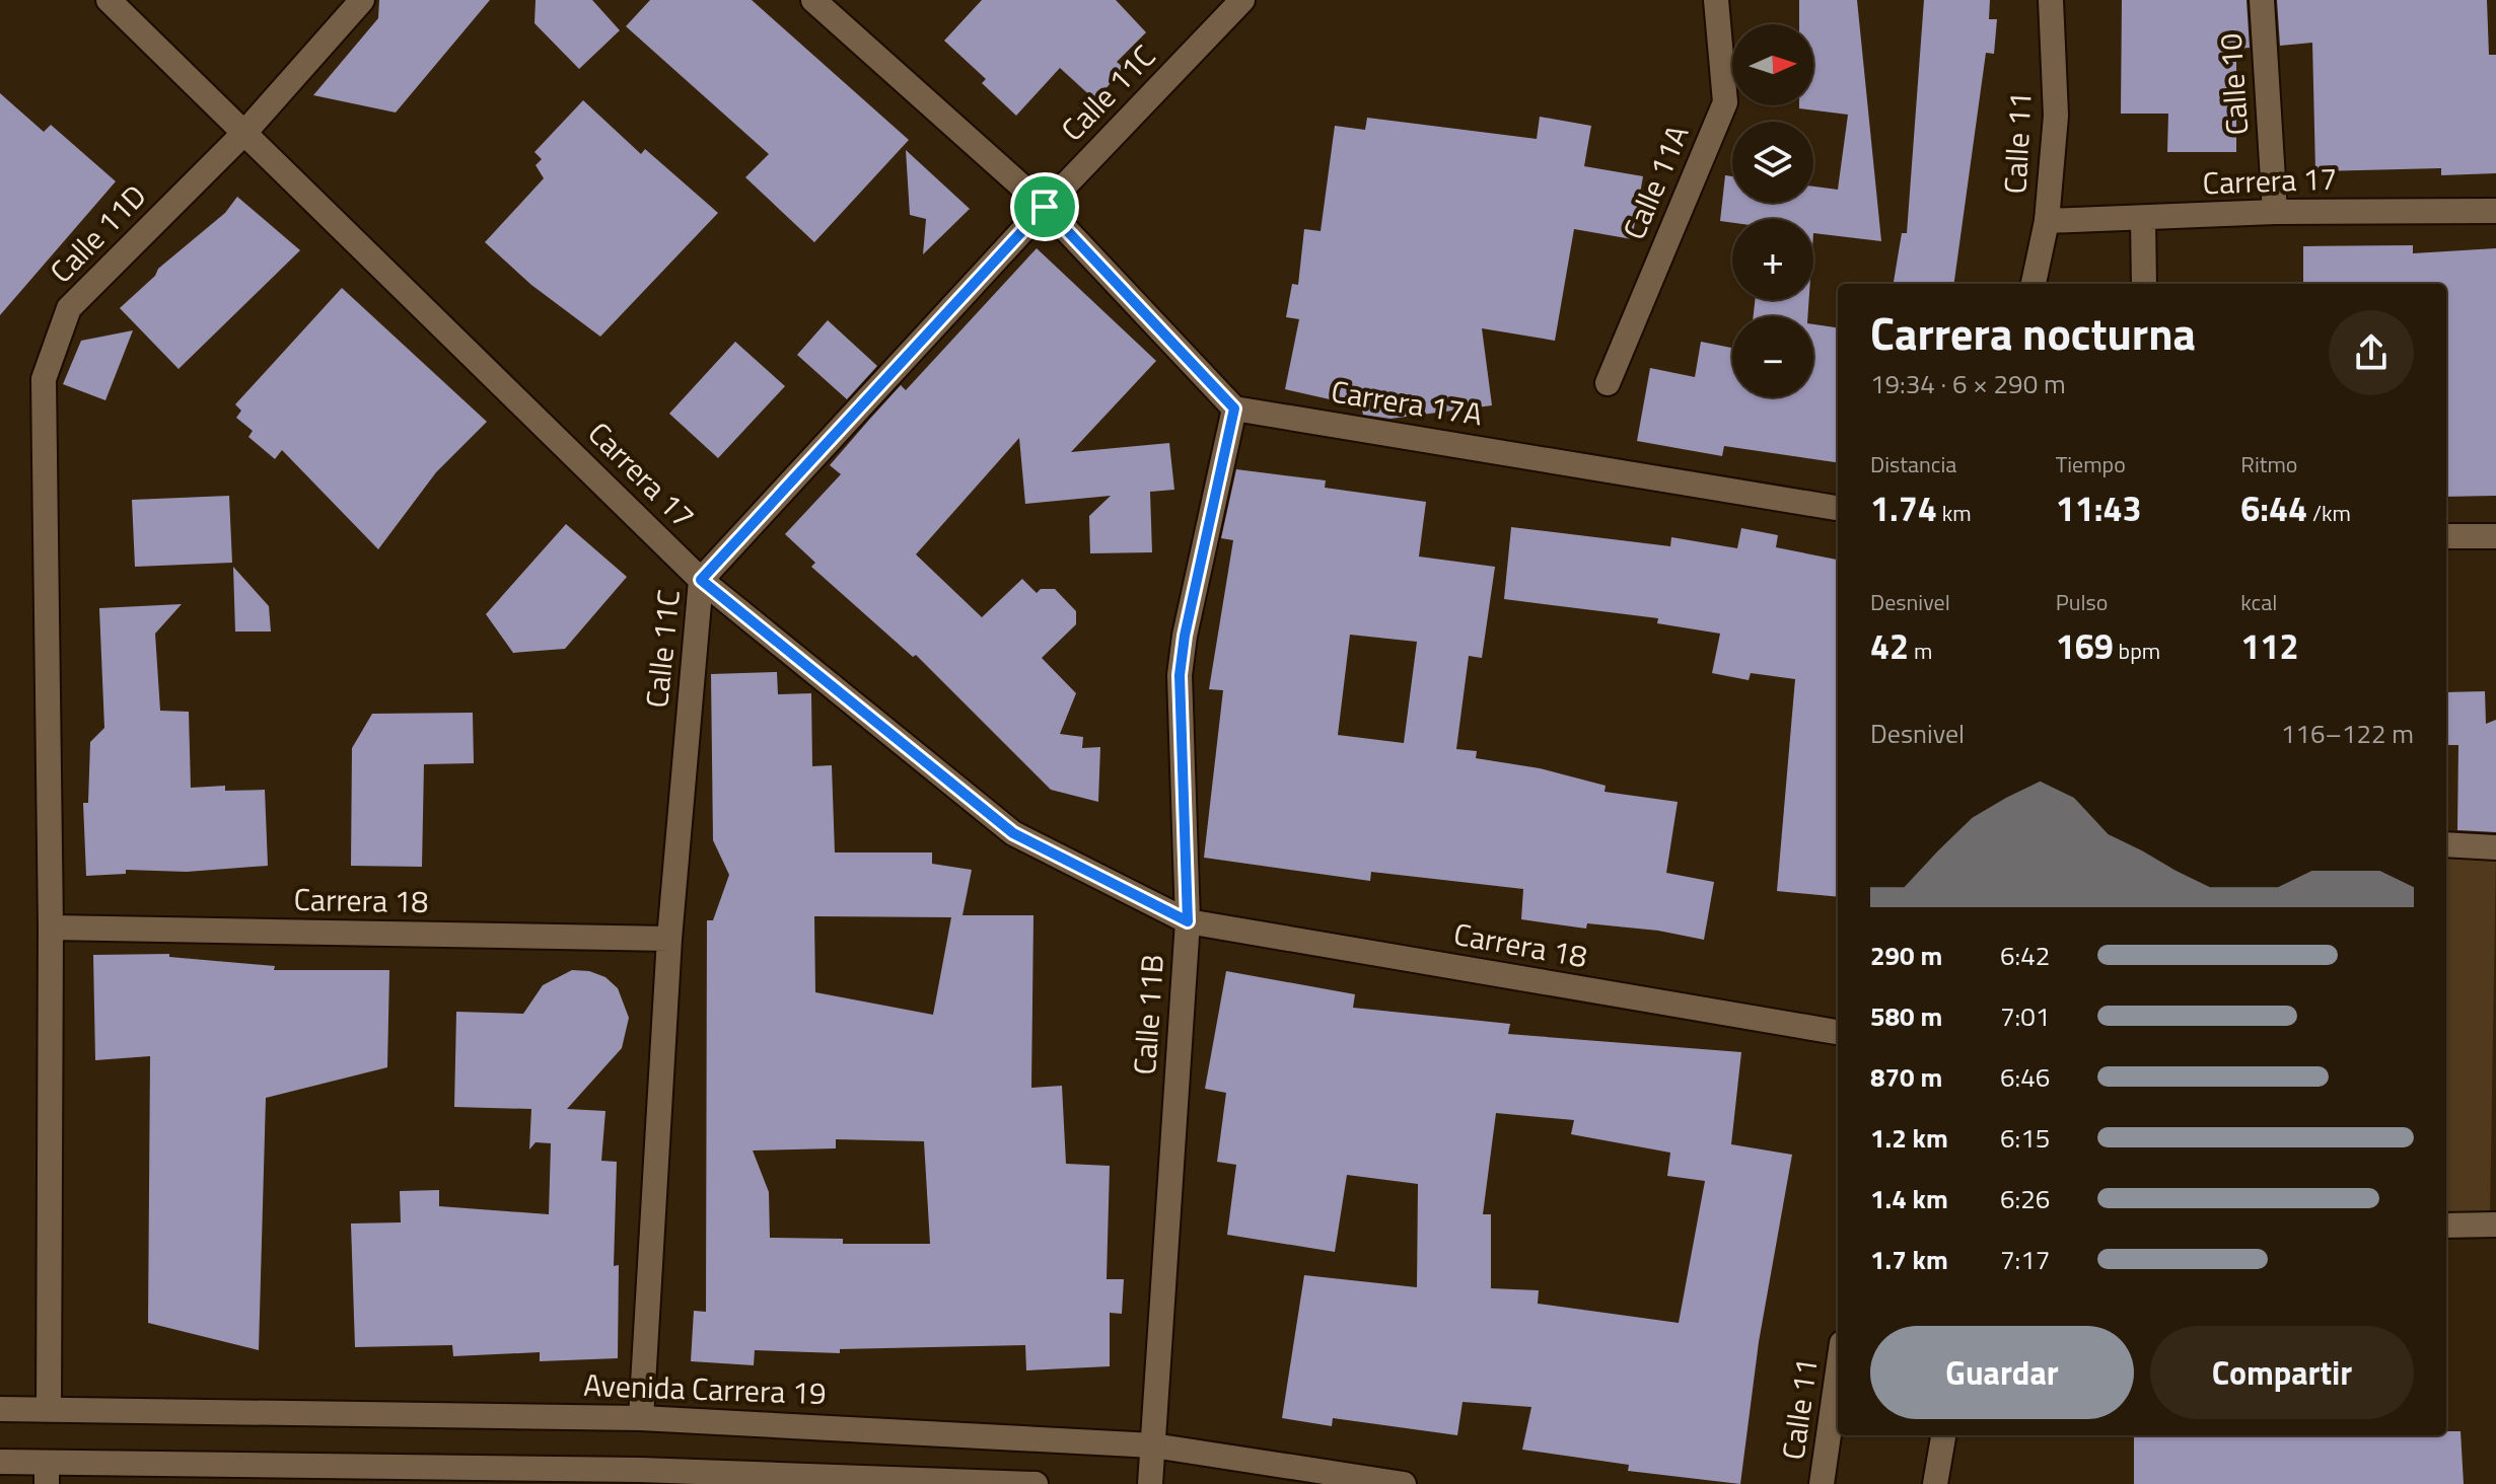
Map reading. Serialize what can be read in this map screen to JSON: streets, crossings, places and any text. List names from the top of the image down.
{
  "streets": {
    "street": [
      "Calle 10",
      "Calle 11C",
      "Calle 11",
      "Carrera 17",
      "Calle 11A",
      "Calle 11D",
      "Carrera 17A",
      "Carrera 18",
      "Calle 11B",
      "Avenida Carrera 19"
    ]
  },
  "crossings": [
    ["Calle 10", "Carrera 17"],
    ["Calle 11C", "Carrera 17"],
    ["Calle 11C", "Carrera 18"],
    ["Calle 11C", "Avenida Carrera 19"],
    ["Calle 11", "Carrera 17"],
    ["Carrera 17", "Calle 11D"],
    ["Carrera 17", "Carrera 18"],
    ["Carrera 17", "Calle 11B"],
    ["Calle 11D", "Carrera 18"],
    ["Calle 11D", "Avenida Carrera 19"],
    ["Carrera 17A", "Calle 11B"],
    ["Carrera 18", "Calle 11B"],
    ["Calle 11B", "Avenida Carrera 19"]
  ],
  "north": "right",
  "page": {
    "map_buttons": ["+", "−"],
    "heading": ["Carrera nocturna", "19:34 · 6 × 290 m"],
    "stats": [
      ["Distancia", "1.74 km"],
      ["Tiempo", "11:43"],
      ["Ritmo", "6:44 /km"],
      ["Desnivel", "42 m"],
      ["Pulso", "169 bpm"],
      ["kcal", "112"]
    ],
    "chart": ["Desnivel", "116–122 m"],
    "list": [
      {
        "name": "290 m",
        "note": "6:42"
      },
      {
        "name": "580 m",
        "note": "7:01"
      },
      {
        "name": "870 m",
        "note": "6:46"
      },
      {
        "name": "1.2 km",
        "note": "6:15"
      },
      {
        "name": "1.4 km",
        "note": "6:26"
      },
      {
        "name": "1.7 km",
        "note": "7:17"
      }
    ],
    "buttons": ["Guardar", "Compartir"]
  }
}
